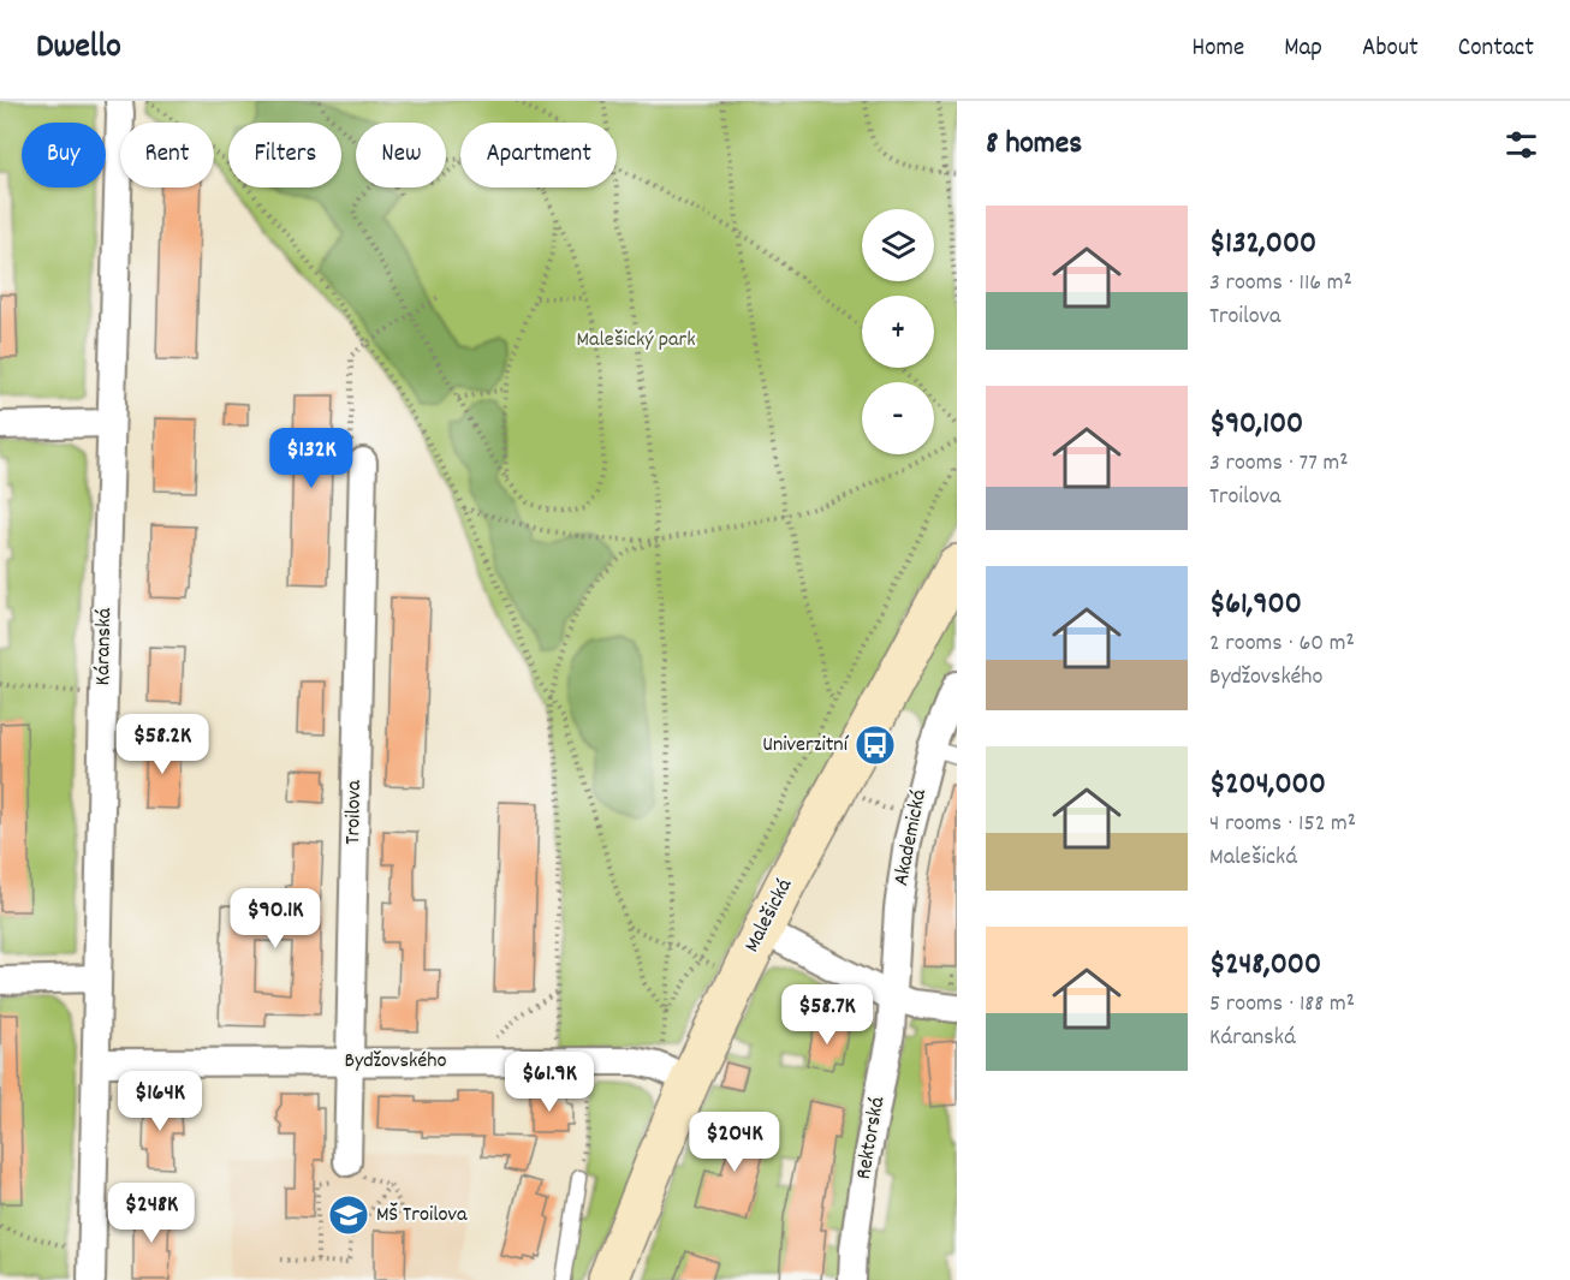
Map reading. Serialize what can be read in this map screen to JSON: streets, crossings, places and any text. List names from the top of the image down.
{
  "streets": {
    "street": [
      "Káranská",
      "Troilova",
      "Akademická",
      "Malešická",
      "Bydžovského",
      "Rektorská"
    ]
  },
  "crossings": [
    ["Káranská", "Bydžovského"],
    ["Troilova", "Bydžovského"],
    ["Akademická", "Rektorská"],
    ["Malešická", "Bydžovského"]
  ],
  "parks": ["Malešický park"],
  "places": {
    "bus stop": ["Univerzitní"],
    "school or university": ["MŠ Troilova"]
  },
  "page": {
    "header": "Dwello",
    "nav": [
      "Home",
      "Map",
      "About",
      "Contact"
    ],
    "heading": "8 homes",
    "chip": [
      "Buy",
      "Rent",
      "Filters",
      "New",
      "Apartment"
    ],
    "list": [
      {
        "name": "$132,000",
        "note": "3 rooms · 116 m² · Troilova"
      },
      {
        "name": "$90,100",
        "note": "3 rooms · 77 m² · Troilova"
      },
      {
        "name": "$61,900",
        "note": "2 rooms · 60 m² · Bydžovského"
      },
      {
        "name": "$204,000",
        "note": "4 rooms · 152 m² · Malešická"
      },
      {
        "name": "$248,000",
        "note": "5 rooms · 188 m² · Káranská"
      }
    ],
    "map_buttons": ["+", "−"],
    "price": [
      "$132K",
      "$58.2K",
      "$90.1K",
      "$58.7K",
      "$61.9K",
      "$164K",
      "$204K",
      "$248K"
    ]
  }
}
